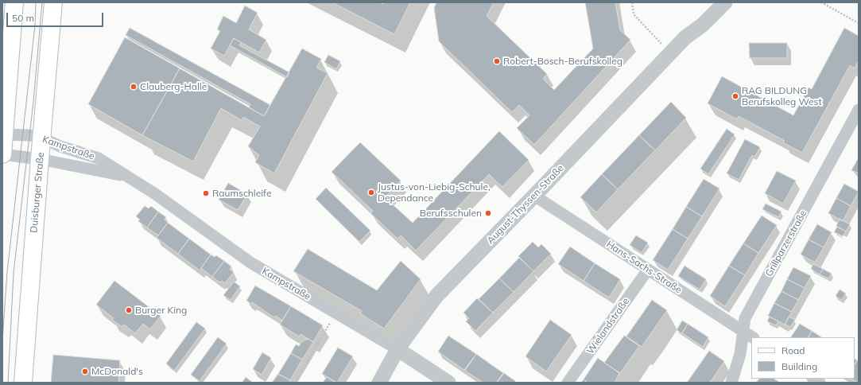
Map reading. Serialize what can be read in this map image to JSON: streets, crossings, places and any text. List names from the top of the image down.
{
  "streets": {
    "main road": ["Duisburger Straße"],
    "street": [
      "Kampstraße",
      "August-Thyssen-Straße",
      "Grillparzerstraße",
      "Hans-Sachs-Straße",
      "Wielandstraße"
    ]
  },
  "crossings": [
    ["Kampstraße", "Duisburger Straße"],
    ["Kampstraße", "August-Thyssen-Straße"],
    ["August-Thyssen-Straße", "Hans-Sachs-Straße"],
    ["Grillparzerstraße", "Hans-Sachs-Straße"],
    ["Hans-Sachs-Straße", "Wielandstraße"]
  ],
  "places": [
    "Robert-Bosch-Berufskolleg",
    "Clauberg-Halle",
    "RAG BILDUNG Berufskolleg West",
    "Justus-von-Liebig-Schule, Dependance",
    "Raumschleife",
    "Berufsschulen",
    "Burger King",
    "McDonald's"
  ],
  "legend": ["Road", "Building"],
  "scale_bar": "50 m"
}
